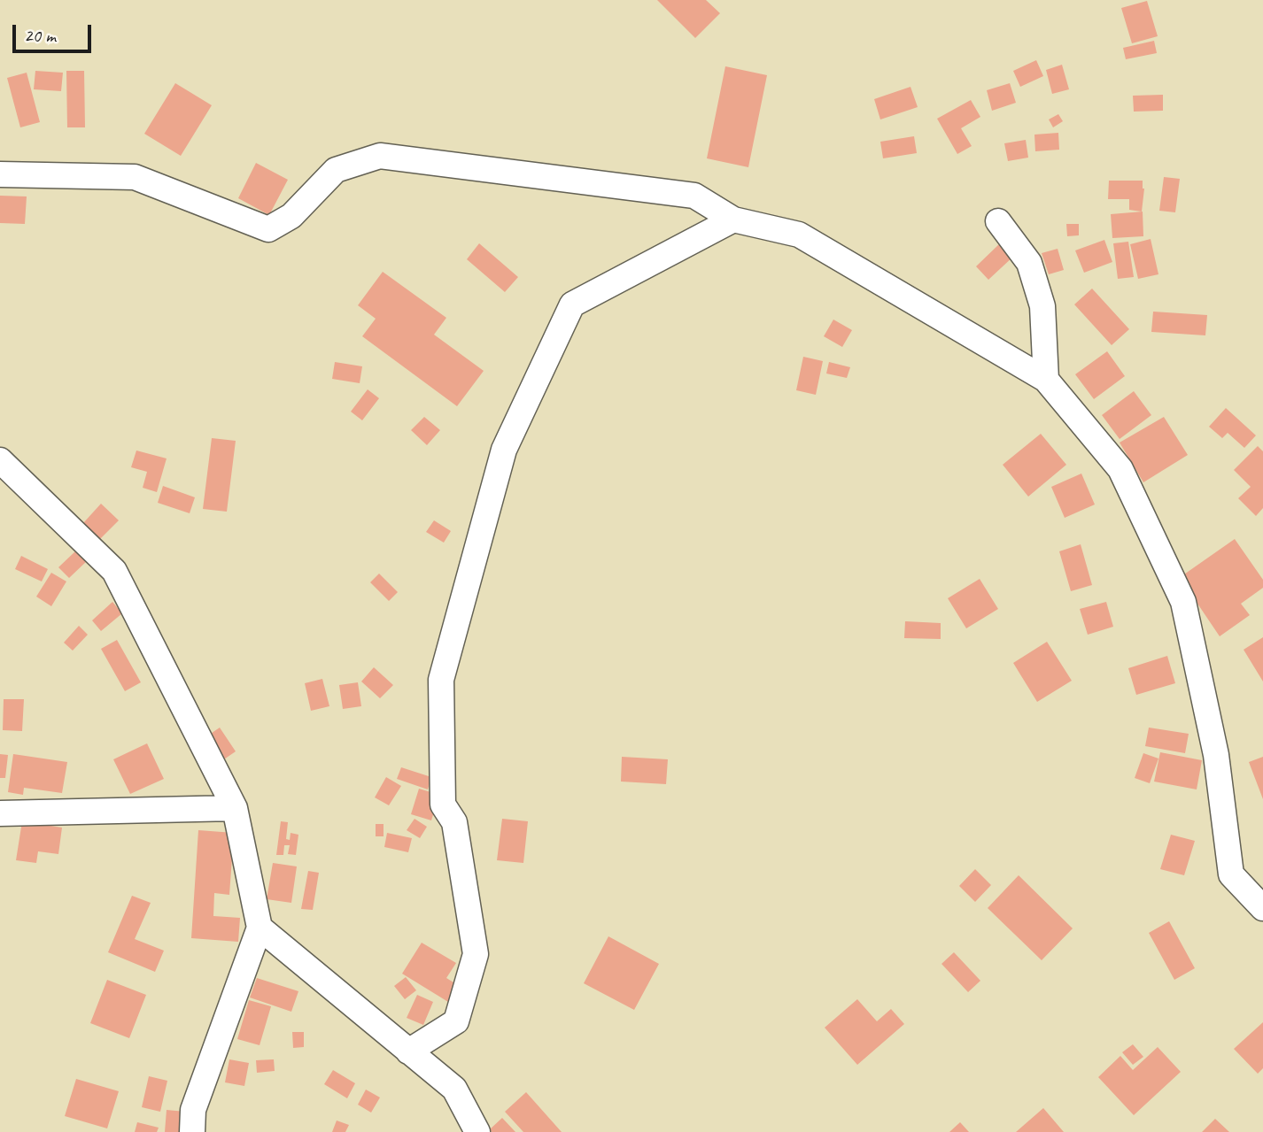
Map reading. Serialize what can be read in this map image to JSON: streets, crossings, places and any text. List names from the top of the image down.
{
  "scale_bar": "20 m"
}
